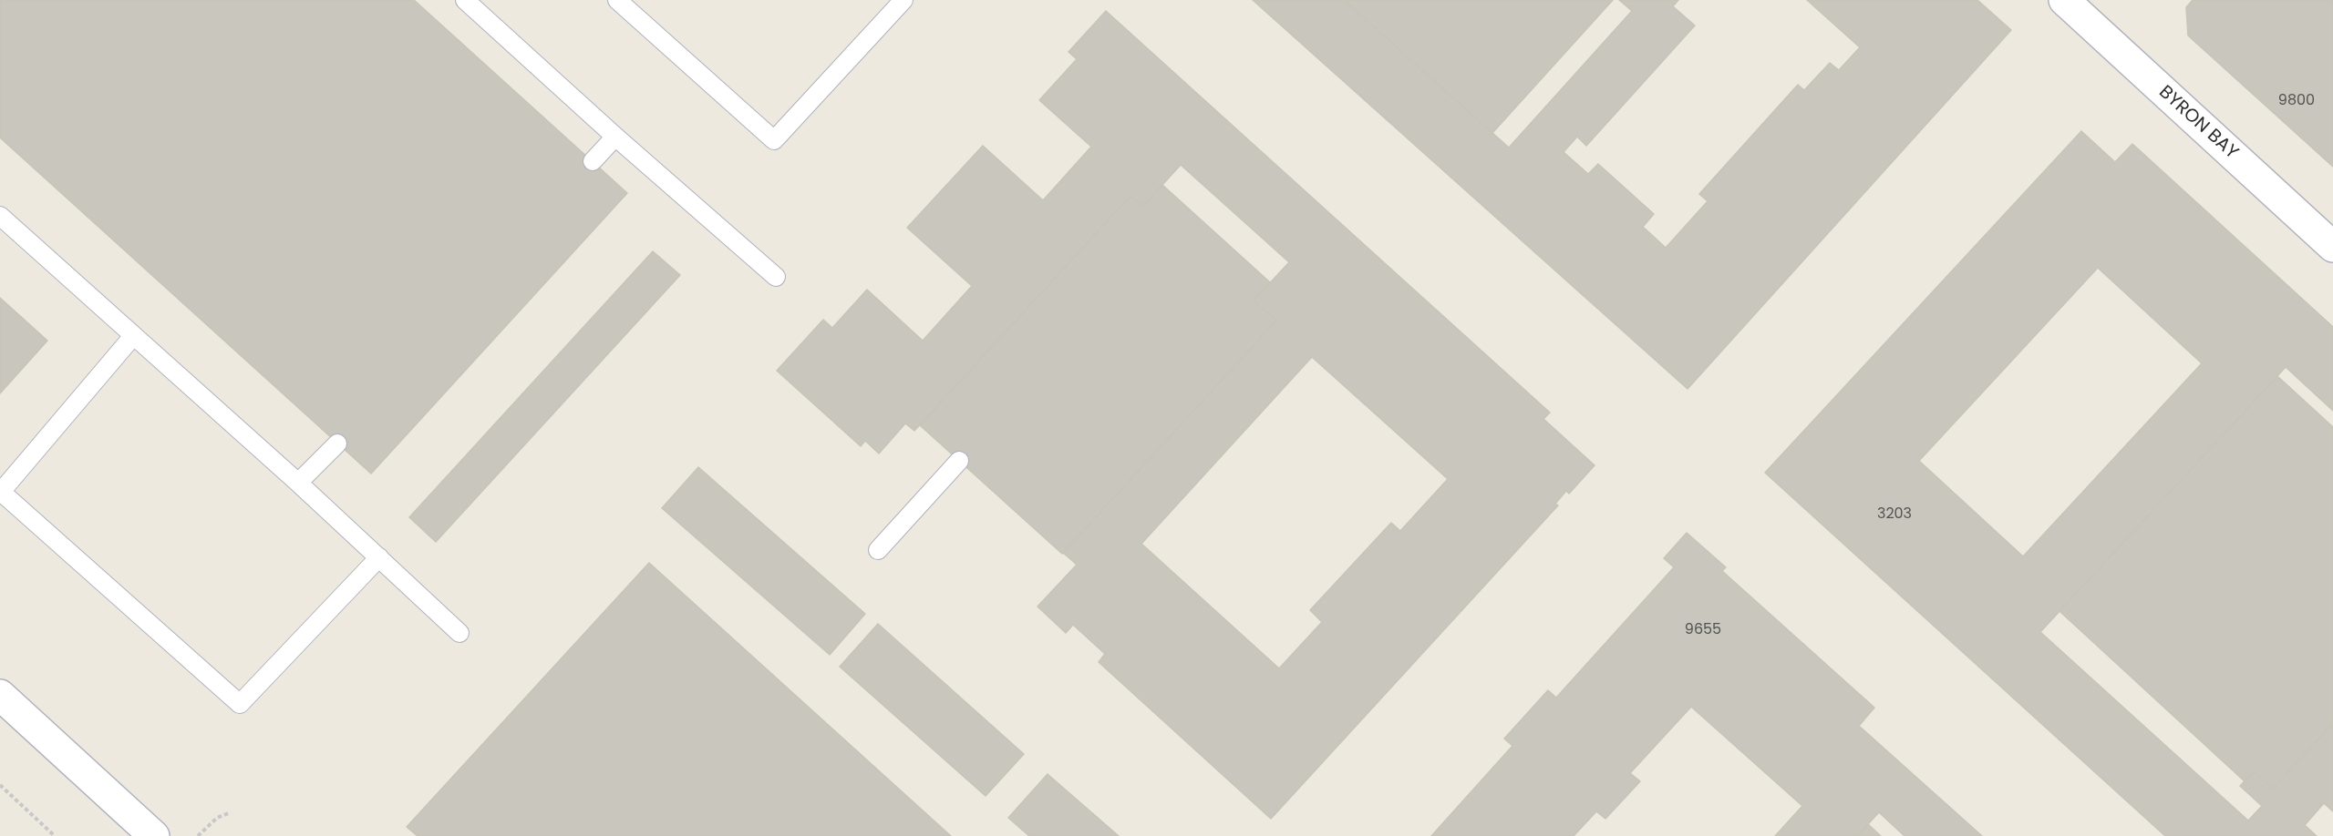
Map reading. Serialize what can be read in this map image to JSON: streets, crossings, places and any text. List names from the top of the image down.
{
  "streets": {
    "street": ["BYRON BAY"]
  },
  "house_numbers": ["9800", "3203", "9655"]
}
